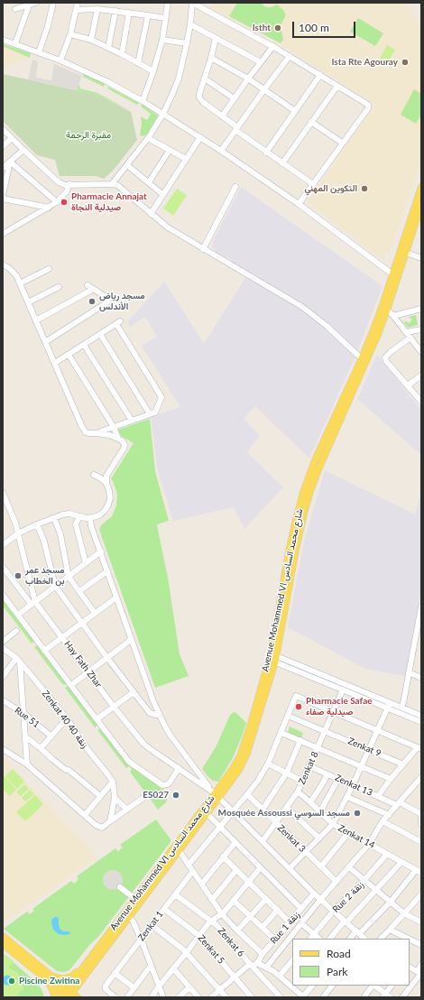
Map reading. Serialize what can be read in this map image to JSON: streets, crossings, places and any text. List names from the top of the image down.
{
  "streets": {
    "main road": ["Avenue Mohammed VI شارع محمد السادس"],
    "street": [
      "Hay Fath Zhar",
      "Rue 51",
      "Zenkat 40 زنقة 40",
      "Zenkat 9",
      "Zenkat 8",
      "Zenkat 13",
      "Zenkat 14",
      "Zenkat 3",
      "Rue 2 زنقة",
      "Zenkat 1",
      "Rue 1 زنقة",
      "Zenkat 6",
      "Zenkat 5"
    ]
  },
  "crossings": [
    ["Avenue Mohammed VI شارع محمد السادس", "Hay Fath Zhar"],
    ["Zenkat 9", "Zenkat 8"],
    ["Zenkat 8", "Zenkat 13"],
    ["Zenkat 8", "Zenkat 14"],
    ["Zenkat 8", "Zenkat 3"],
    ["Zenkat 14", "Rue 2 زنقة"],
    ["Zenkat 1", "Zenkat 6"],
    ["Zenkat 1", "Zenkat 5"],
    ["Rue 1 زنقة", "Zenkat 6"],
    ["Rue 1 زنقة", "Zenkat 5"]
  ],
  "parks": ["مقبرة الرحمة"],
  "places": [
    "Istht",
    "Ista Rte Agouray",
    "التكوين المهني",
    "Pharmacie Annajat صيدلية النجاة",
    "مسجد رياض الأندلس",
    "مسجد عمر بن الخطاب",
    "Pharmacie Safae صيدلية صفاء",
    "ES027",
    "Mosquée Assoussi مسجد السوسي",
    "Piscine Zwitina"
  ],
  "legend": ["Road", "Park"],
  "scale_bar": "100 m"
}
